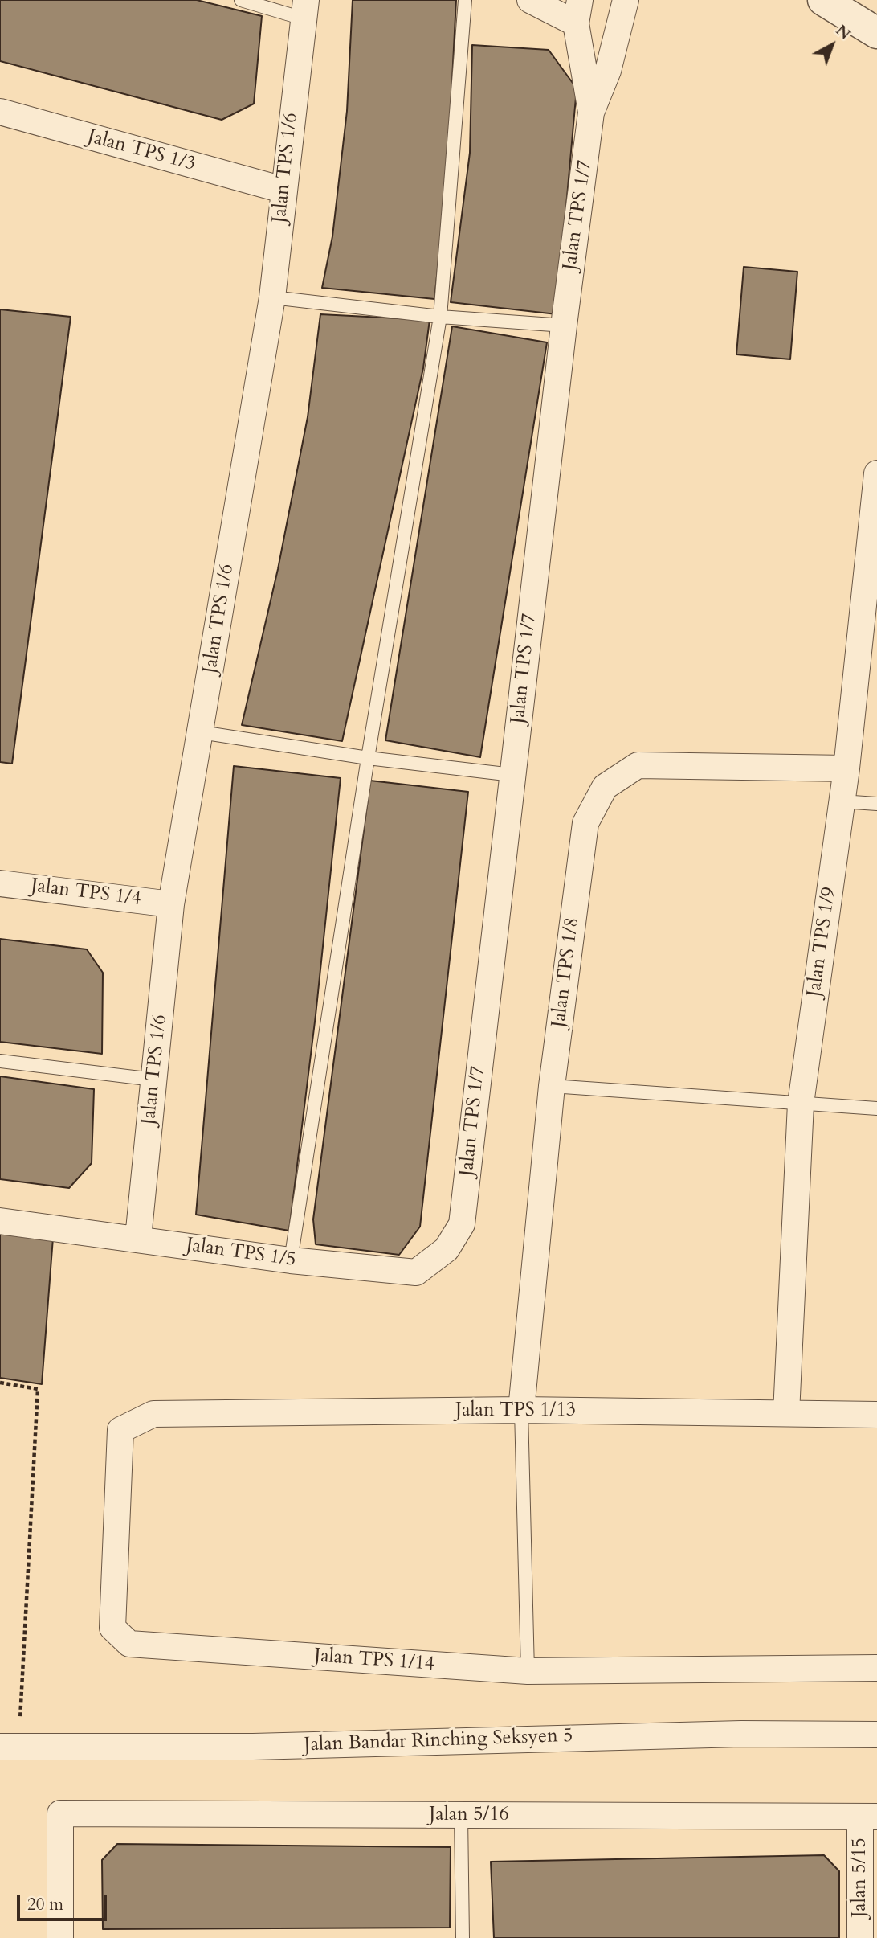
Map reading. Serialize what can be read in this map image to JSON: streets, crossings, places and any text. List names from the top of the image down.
{
  "streets": {
    "street": [
      "Jalan TPS 1/3",
      "Jalan TPS 1/6",
      "Jalan TPS 1/7",
      "Jalan TPS 1/4",
      "Jalan TPS 1/9",
      "Jalan TPS 1/8",
      "Jalan TPS 1/5",
      "Jalan TPS 1/13",
      "Jalan TPS 1/14",
      "Jalan Bandar Rinching Seksyen 5",
      "Jalan 5/16",
      "Jalan 5/15"
    ]
  },
  "crossings": [
    ["Jalan TPS 1/3", "Jalan TPS 1/6"],
    ["Jalan TPS 1/6", "Jalan TPS 1/4"],
    ["Jalan TPS 1/6", "Jalan TPS 1/5"],
    ["Jalan TPS 1/7", "Jalan TPS 1/5"],
    ["Jalan TPS 1/9", "Jalan TPS 1/8"],
    ["Jalan TPS 1/9", "Jalan TPS 1/13"],
    ["Jalan TPS 1/8", "Jalan TPS 1/13"],
    ["Jalan TPS 1/13", "Jalan TPS 1/14"],
    ["Jalan 5/16", "Jalan 5/15"]
  ],
  "scale_bar": "20 m",
  "north": "top right"
}
